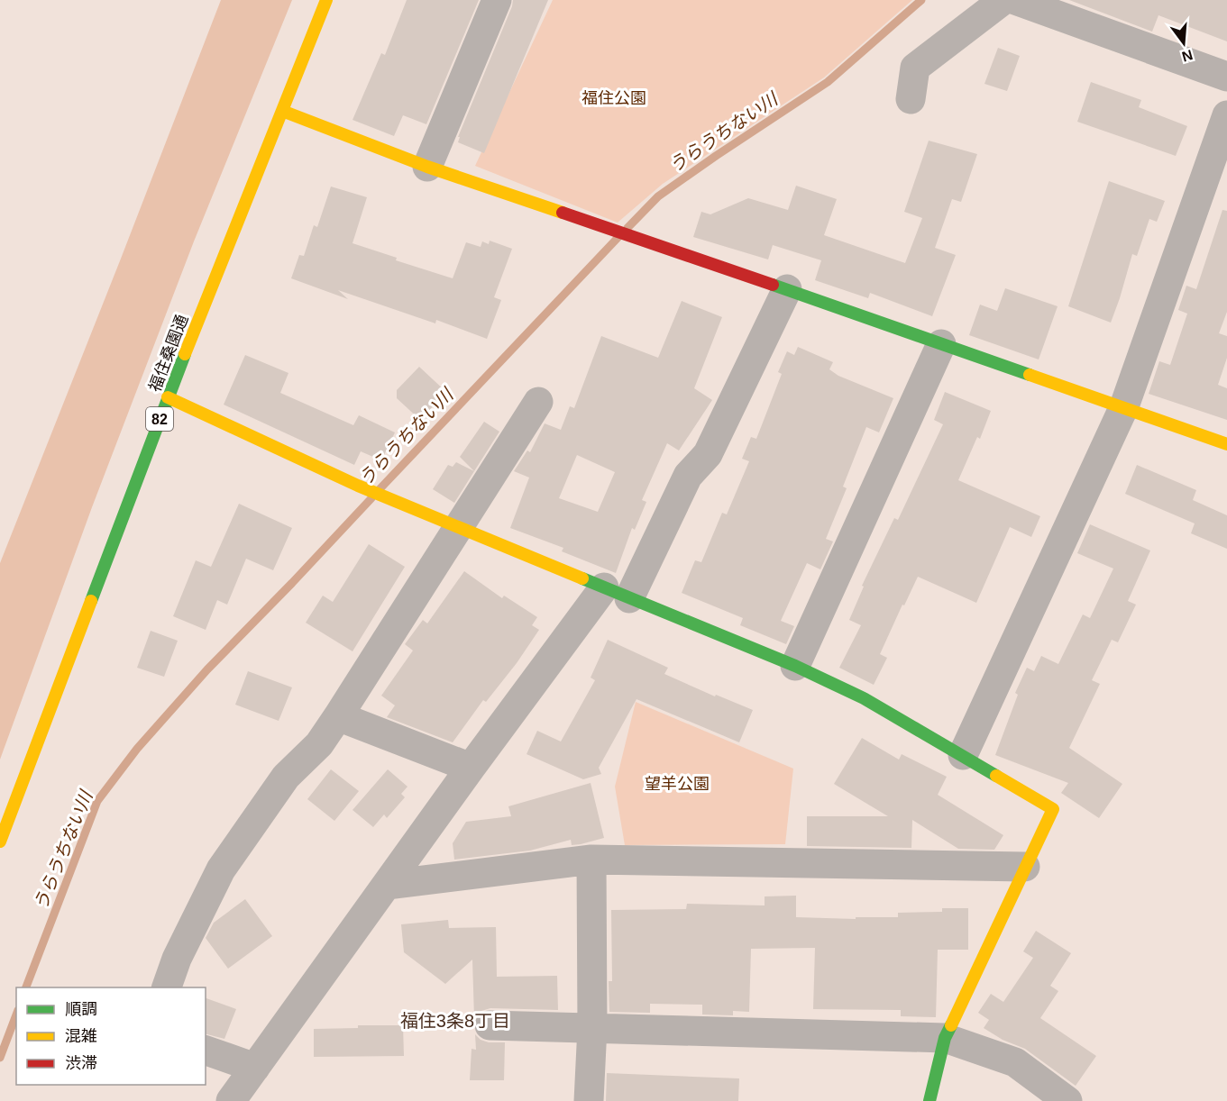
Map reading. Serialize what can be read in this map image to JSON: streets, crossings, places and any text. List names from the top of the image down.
{
  "streets": {
    "street": ["福住桑園通", "82"]
  },
  "districts": ["福住3条8丁目"],
  "water": ["うらうちない川"],
  "parks": ["福住公園", "望羊公園"],
  "legend": ["順調", "混雑", "渋滞"],
  "north": "bottom"
}
